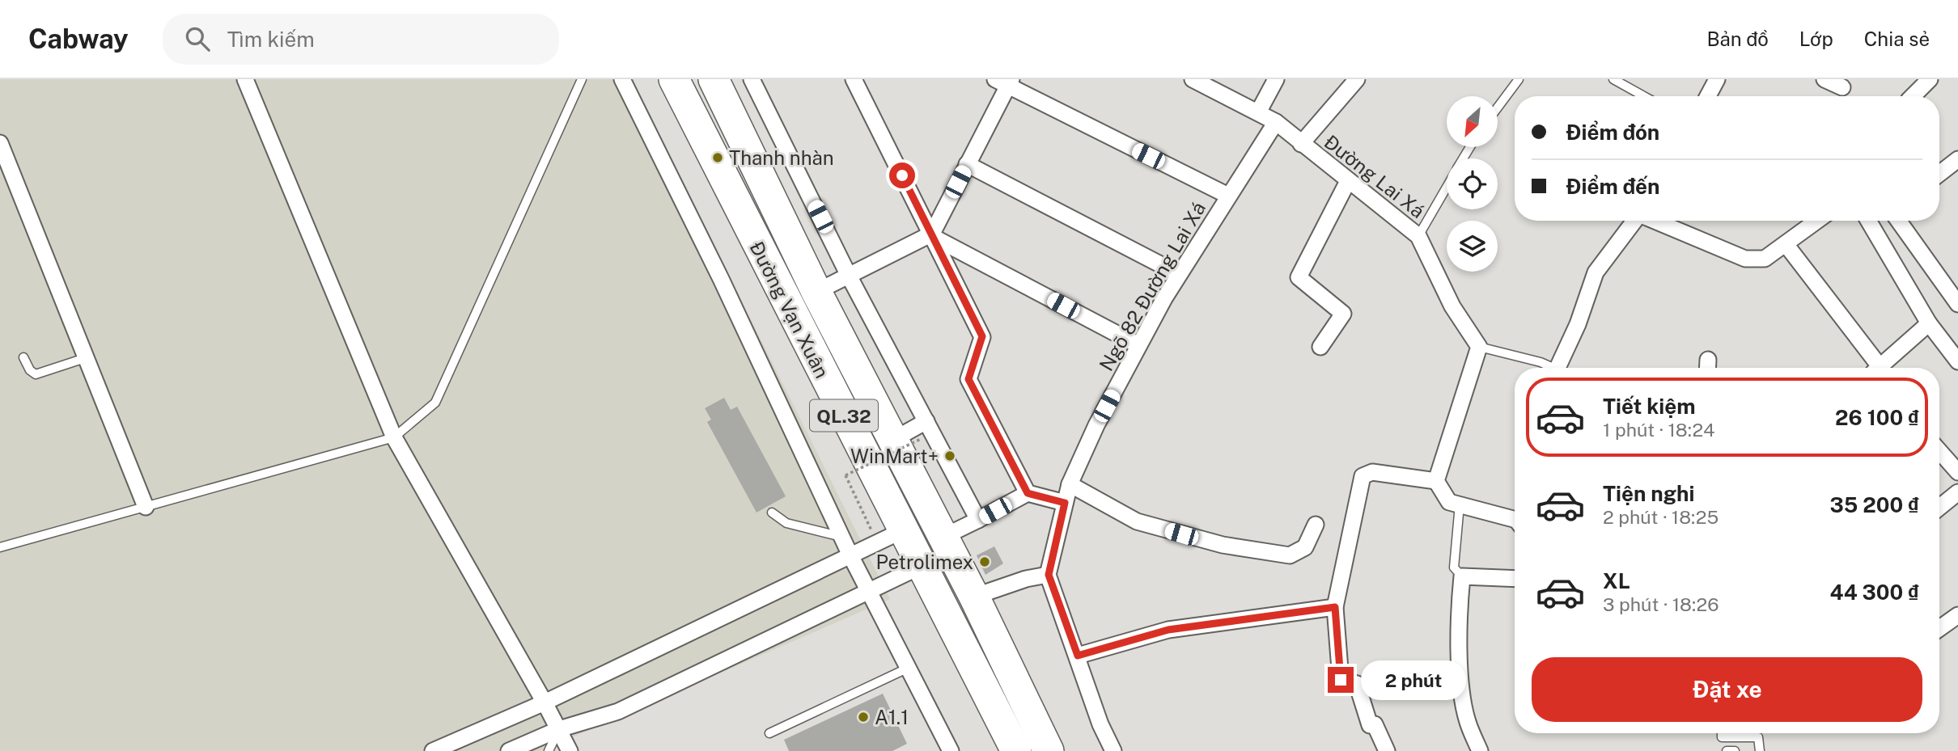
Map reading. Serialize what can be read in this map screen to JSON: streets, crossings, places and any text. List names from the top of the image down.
{
  "streets": {
    "highway": ["Đường Vạn Xuân", "QL.32"],
    "street": ["Đường Lai Xá", "Ngõ 82 Đường Lai Xá"]
  },
  "crossings": [
    ["Đường Lai Xá", "Ngõ 82 Đường Lai Xá"]
  ],
  "places": [
    "Thanh nhàn",
    "WinMart+",
    "Petrolimex",
    "A1.1"
  ],
  "north": "bottom left",
  "page": {
    "header": "Cabway",
    "search": "Tìm kiếm",
    "nav": ["Bản đồ", "Lớp", "Chia sẻ"],
    "banner": ["Điểm đón", "Điểm đến"],
    "list": [
      {
        "name": "Tiết kiệm",
        "note": "1 phút · 18:24",
        "value": "26 100 ₫"
      },
      {
        "name": "Tiện nghi",
        "note": "2 phút · 18:25",
        "value": "35 200 ₫"
      },
      {
        "name": "XL",
        "note": "3 phút · 18:26",
        "value": "44 300 ₫"
      }
    ],
    "buttons": "Đặt xe",
    "bubble": "2 phút"
  }
}
